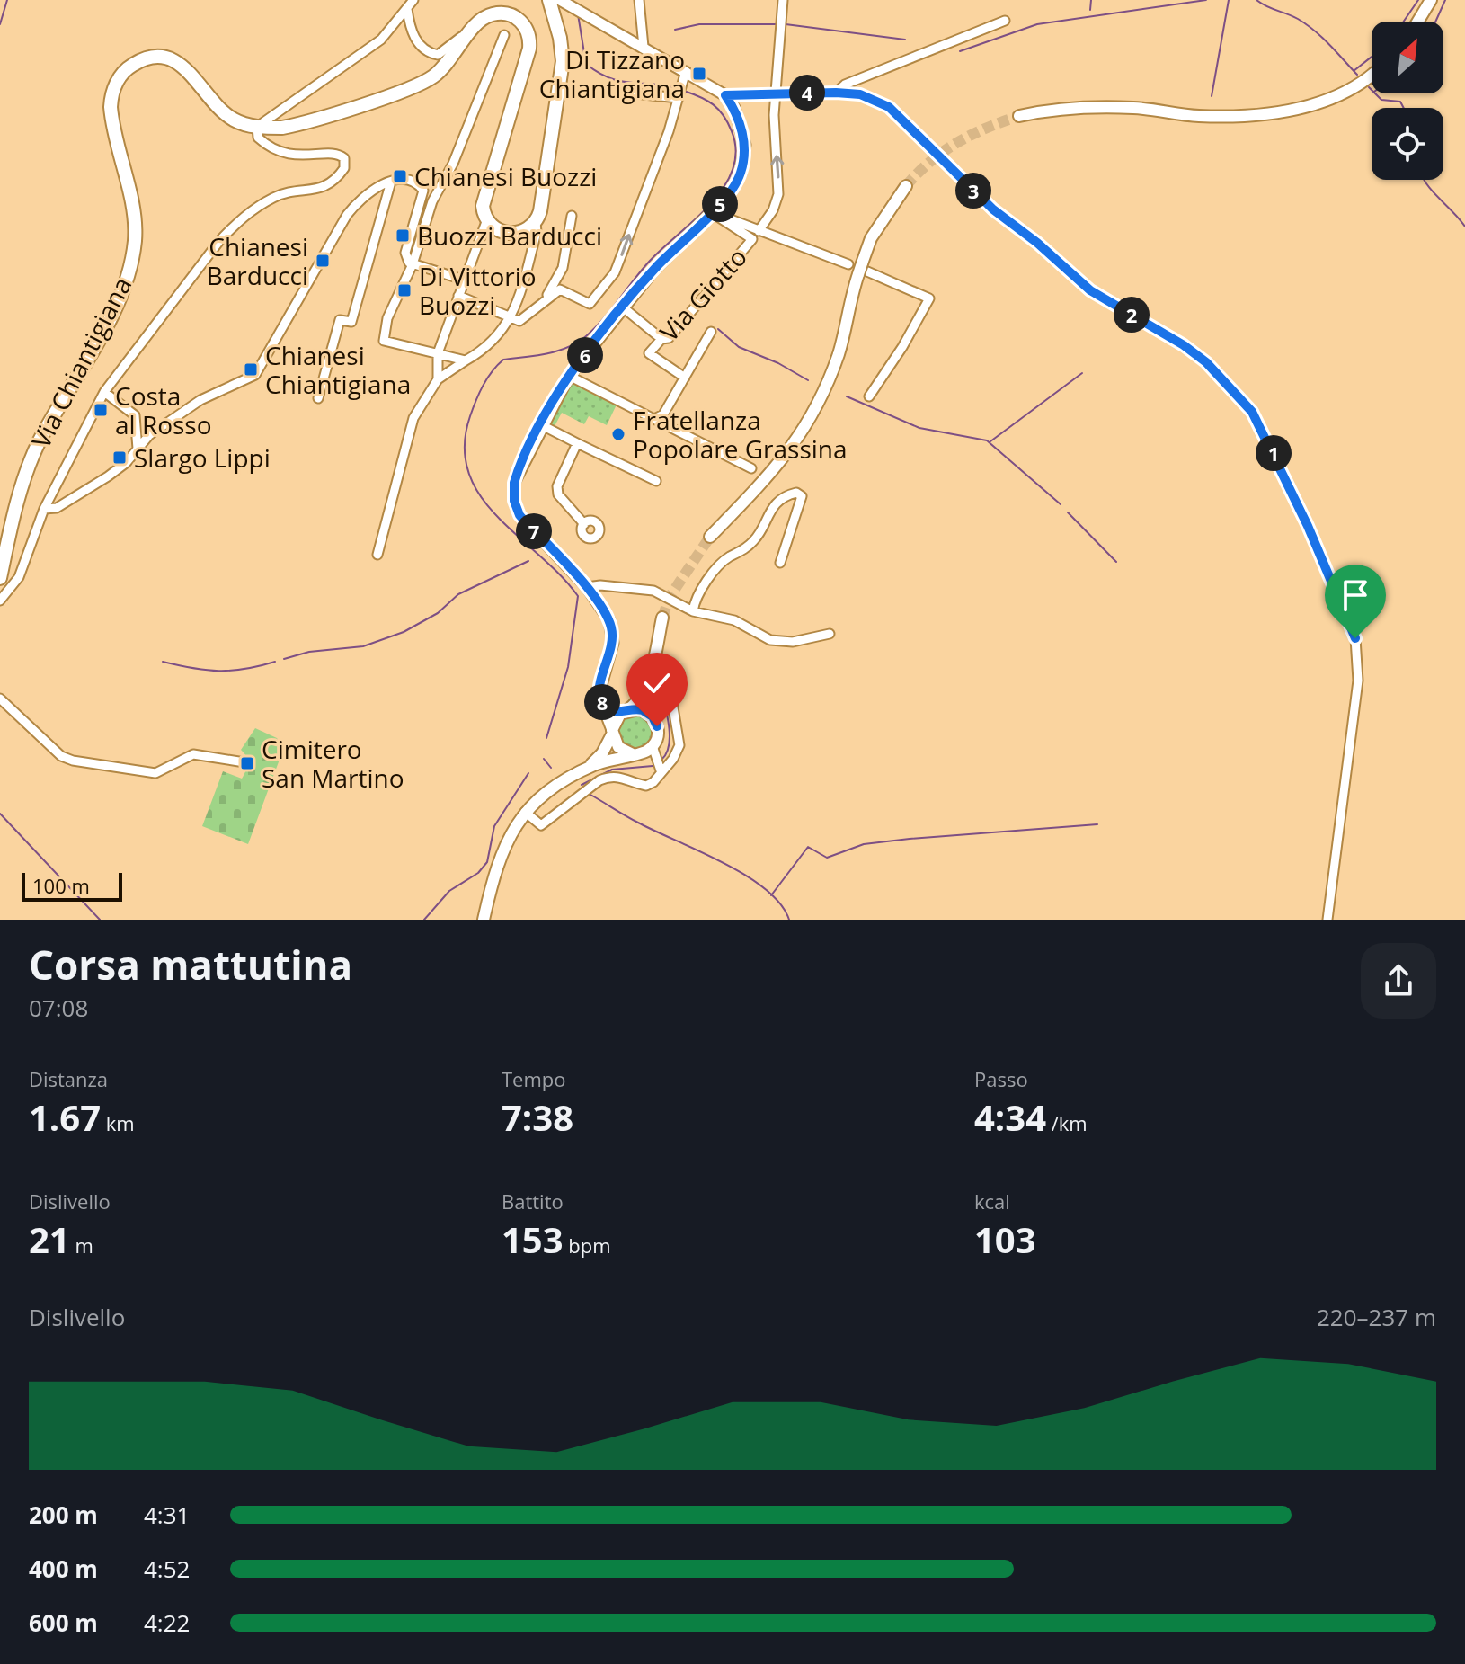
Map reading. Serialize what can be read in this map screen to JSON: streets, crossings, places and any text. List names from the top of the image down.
{
  "streets": {
    "main road": ["Via Chiantigiana"],
    "street": ["Via Giotto"]
  },
  "places": {
    "transit": [
      "Di Tizzano Chiantigiana",
      "Chianesi Buozzi",
      "Buozzi Barducci",
      "Chianesi Barducci",
      "Di Vittorio Buozzi",
      "Chianesi Chiantigiana",
      "Costa al Rosso",
      "Slargo Lippi",
      "Cimitero San Martino"
    ],
    "other": ["Fratellanza Popolare Grassina"]
  },
  "scale_bar": "100 m",
  "north": "top right",
  "page": {
    "pins": [
      "4",
      "3",
      "5",
      "2",
      "6",
      "1",
      "7",
      "8"
    ],
    "scale": "100 m",
    "heading": ["Corsa mattutina", "07:08"],
    "stats": [
      ["Distanza", "1.67 km"],
      ["Tempo", "7:38"],
      ["Passo", "4:34 /km"],
      ["Dislivello", "21 m"],
      ["Battito", "153 bpm"],
      ["kcal", "103"]
    ],
    "chart": ["Dislivello", "220–237 m"],
    "list": [
      {
        "name": "200 m",
        "note": "4:31"
      },
      {
        "name": "400 m",
        "note": "4:52"
      },
      {
        "name": "600 m",
        "note": "4:22"
      }
    ]
  }
}
